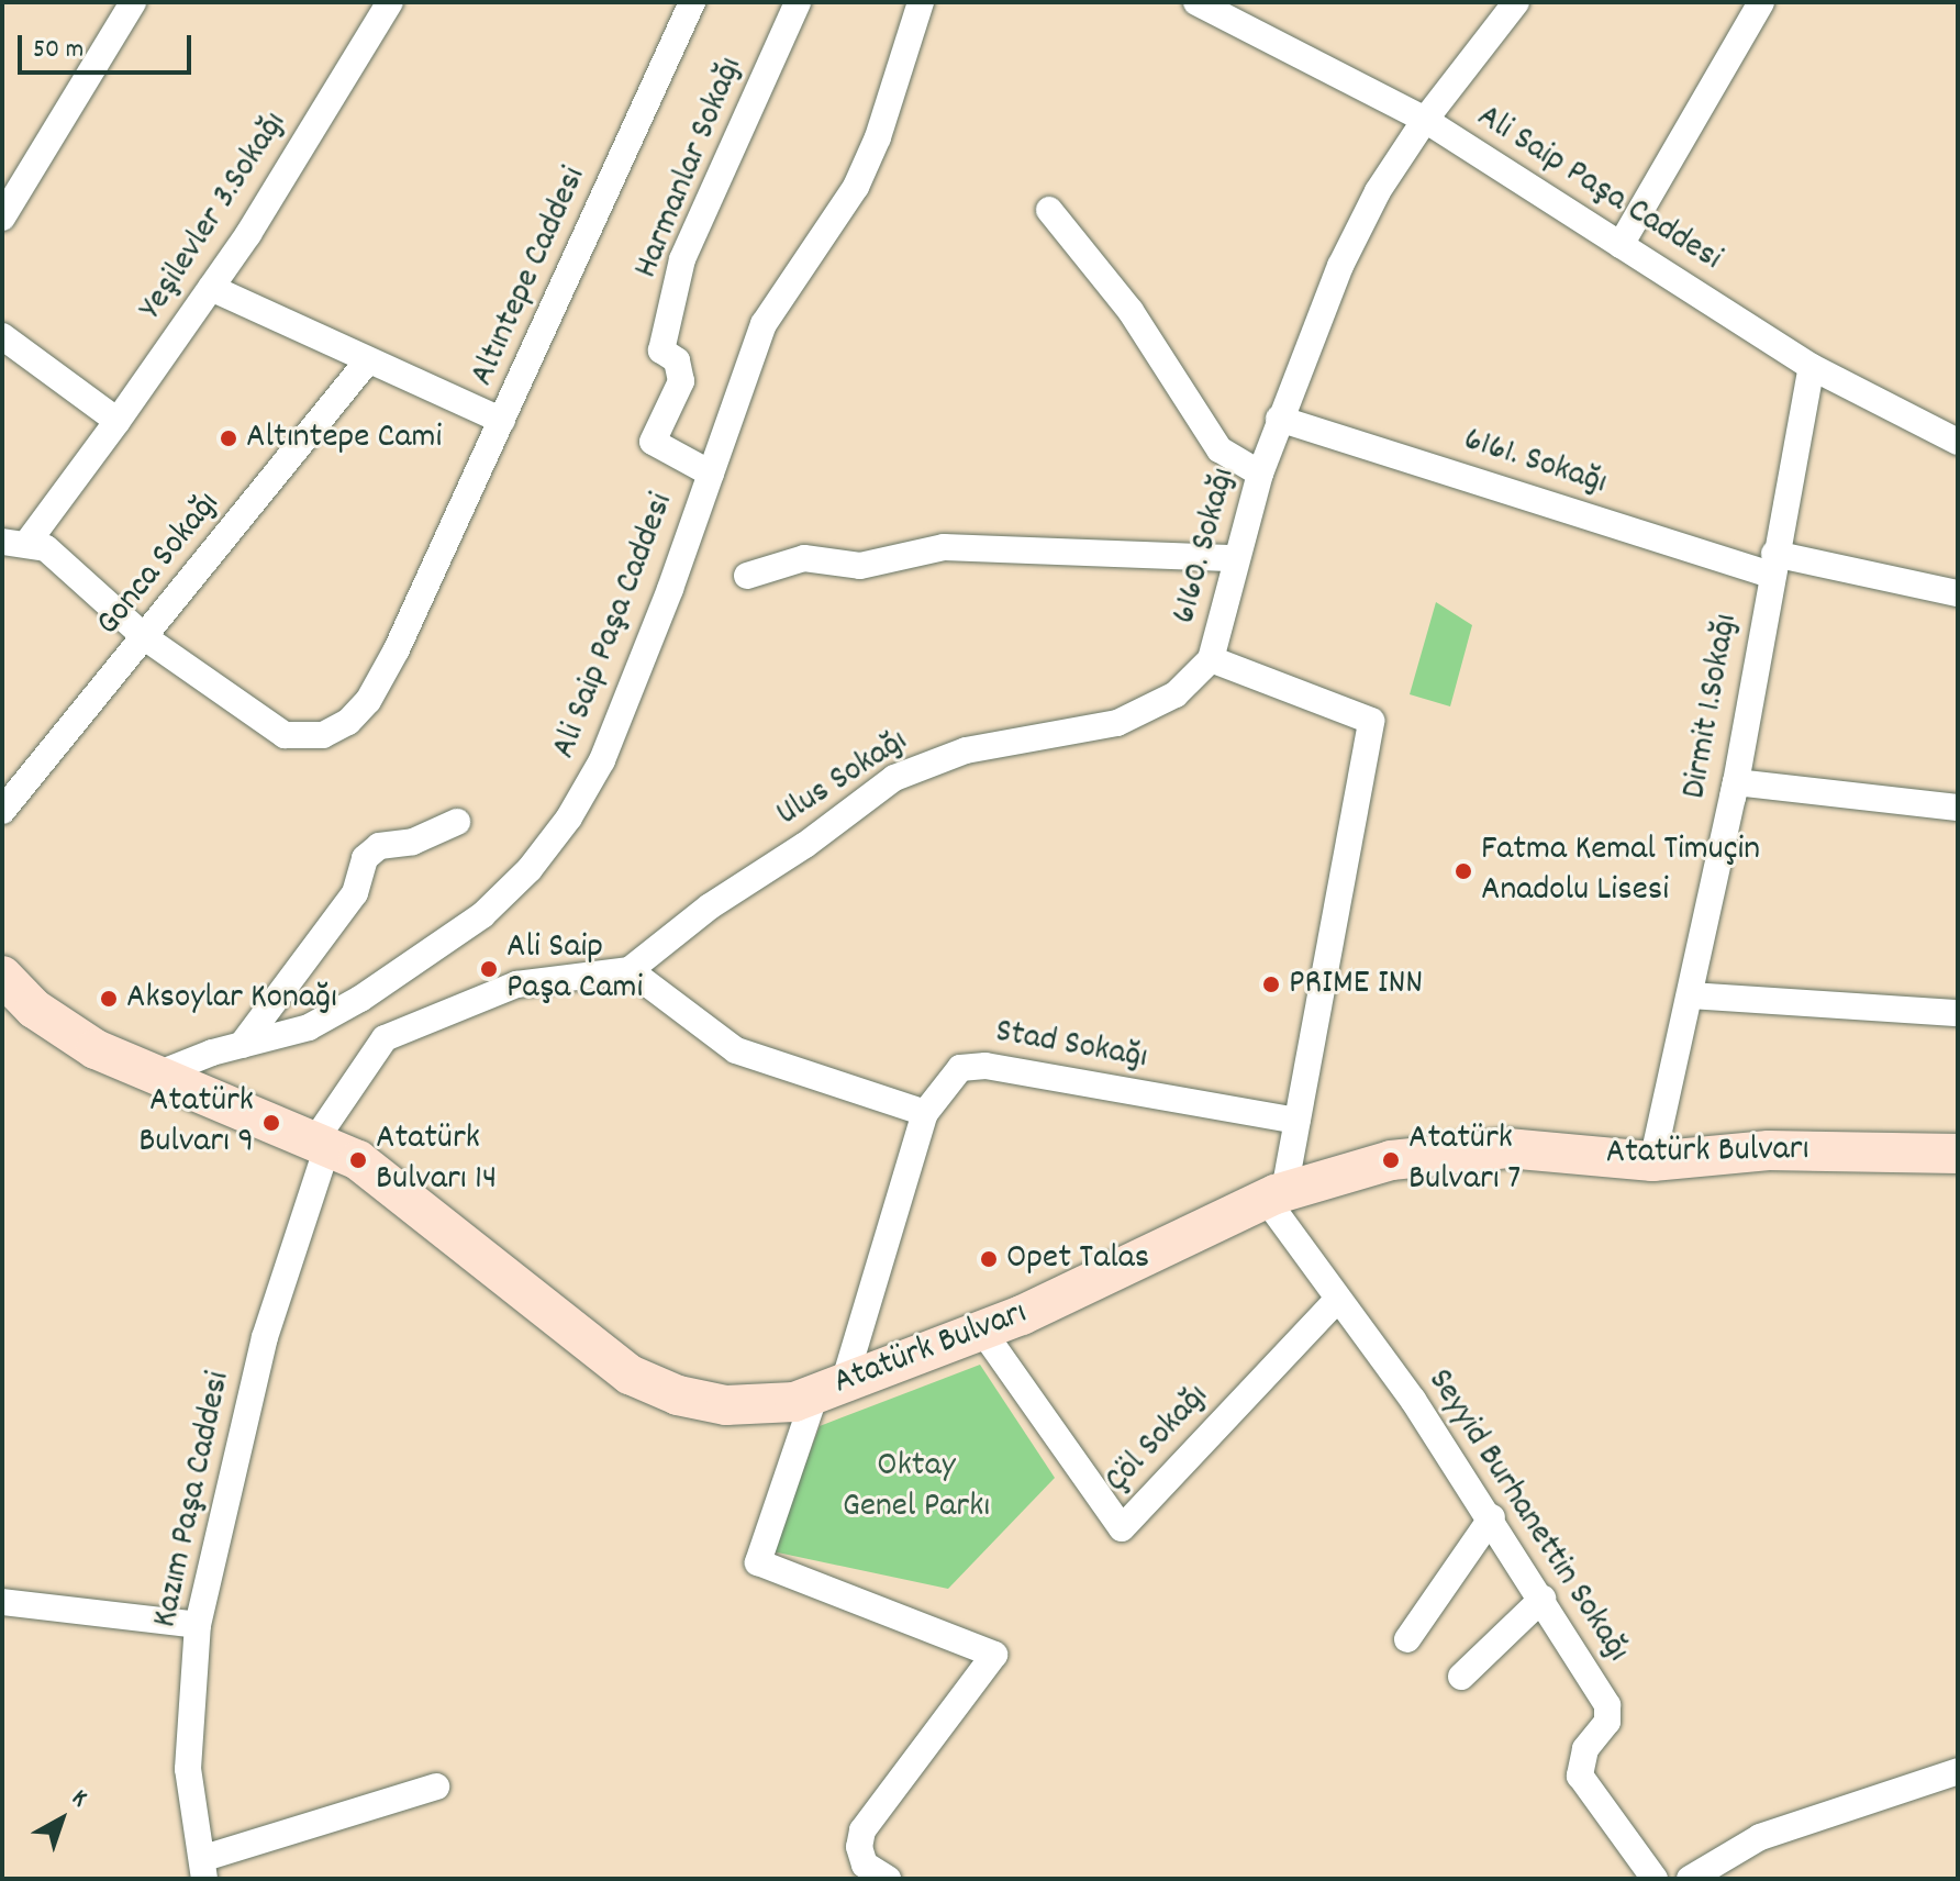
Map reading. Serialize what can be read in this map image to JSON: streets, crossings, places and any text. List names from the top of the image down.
{
  "streets": {
    "main road": ["Atatürk Bulvarı"],
    "street": [
      "Harmanlar Sokağı",
      "Ali Saip Paşa Caddesi",
      "Yeşilevler 3.Sokağı",
      "Altıntepe Caddesi",
      "6161. Sokağı",
      "6160. Sokağı",
      "Gonca Sokağı",
      "Dirmit 1.Sokağı",
      "Ulus Sokağı",
      "Stad Sokağı",
      "Çöl Sokağı",
      "Kazım Paşa Caddesi",
      "Seyyid Burhanettin Sokağı"
    ]
  },
  "crossings": [
    ["Harmanlar Sokağı", "Ali Saip Paşa Caddesi"],
    ["Ali Saip Paşa Caddesi", "6160. Sokağı"],
    ["Ali Saip Paşa Caddesi", "Dirmit 1.Sokağı"],
    ["Ali Saip Paşa Caddesi", "Atatürk Bulvarı"],
    ["Yeşilevler 3.Sokağı", "Altıntepe Caddesi"],
    ["Altıntepe Caddesi", "Gonca Sokağı"],
    ["6161. Sokağı", "6160. Sokağı"],
    ["6161. Sokağı", "Dirmit 1.Sokağı"],
    ["6160. Sokağı", "Ulus Sokağı"],
    ["6160. Sokağı", "Stad Sokağı"],
    ["6160. Sokağı", "Atatürk Bulvarı"],
    ["6160. Sokağı", "Seyyid Burhanettin Sokağı"],
    ["Dirmit 1.Sokağı", "Atatürk Bulvarı"],
    ["Ulus Sokağı", "Kazım Paşa Caddesi"],
    ["Stad Sokağı", "Atatürk Bulvarı"],
    ["Atatürk Bulvarı", "Çöl Sokağı"],
    ["Atatürk Bulvarı", "Kazım Paşa Caddesi"],
    ["Atatürk Bulvarı", "Seyyid Burhanettin Sokağı"],
    ["Çöl Sokağı", "Seyyid Burhanettin Sokağı"]
  ],
  "parks": ["Oktay Genel Parkı"],
  "places": [
    "Altıntepe Cami",
    "Fatma Kemal Timuçin Anadolu Lisesi",
    "Ali Saip Paşa Cami",
    "PRIME INN",
    "Aksoylar Konağı",
    "Atatürk Bulvarı 9",
    "Atatürk Bulvarı 14",
    "Atatürk Bulvarı 7",
    "Opet Talas"
  ],
  "scale_bar": "50 m",
  "north": "top right"
}
